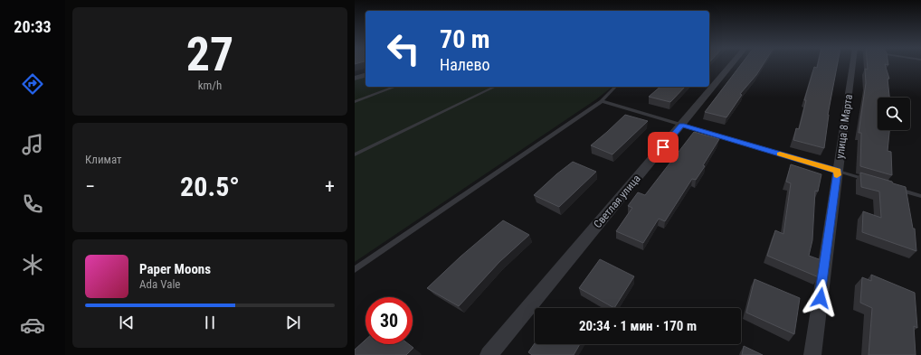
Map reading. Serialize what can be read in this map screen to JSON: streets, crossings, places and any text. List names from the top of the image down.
{
  "streets": {
    "street": ["улица 8 Марта", "Светлая улица"]
  },
  "page": {
    "tabs": "20:33",
    "tile": [
      ["27", "km/h"],
      "Климат"
    ],
    "turn": ["70 m", "Налево"],
    "heat": ["−", "20.5°", "+"],
    "song": ["Paper Moons", "Ada Vale"],
    "limit": "30",
    "trip": "20:34 · 1 мин · 170 m"
  }
}
